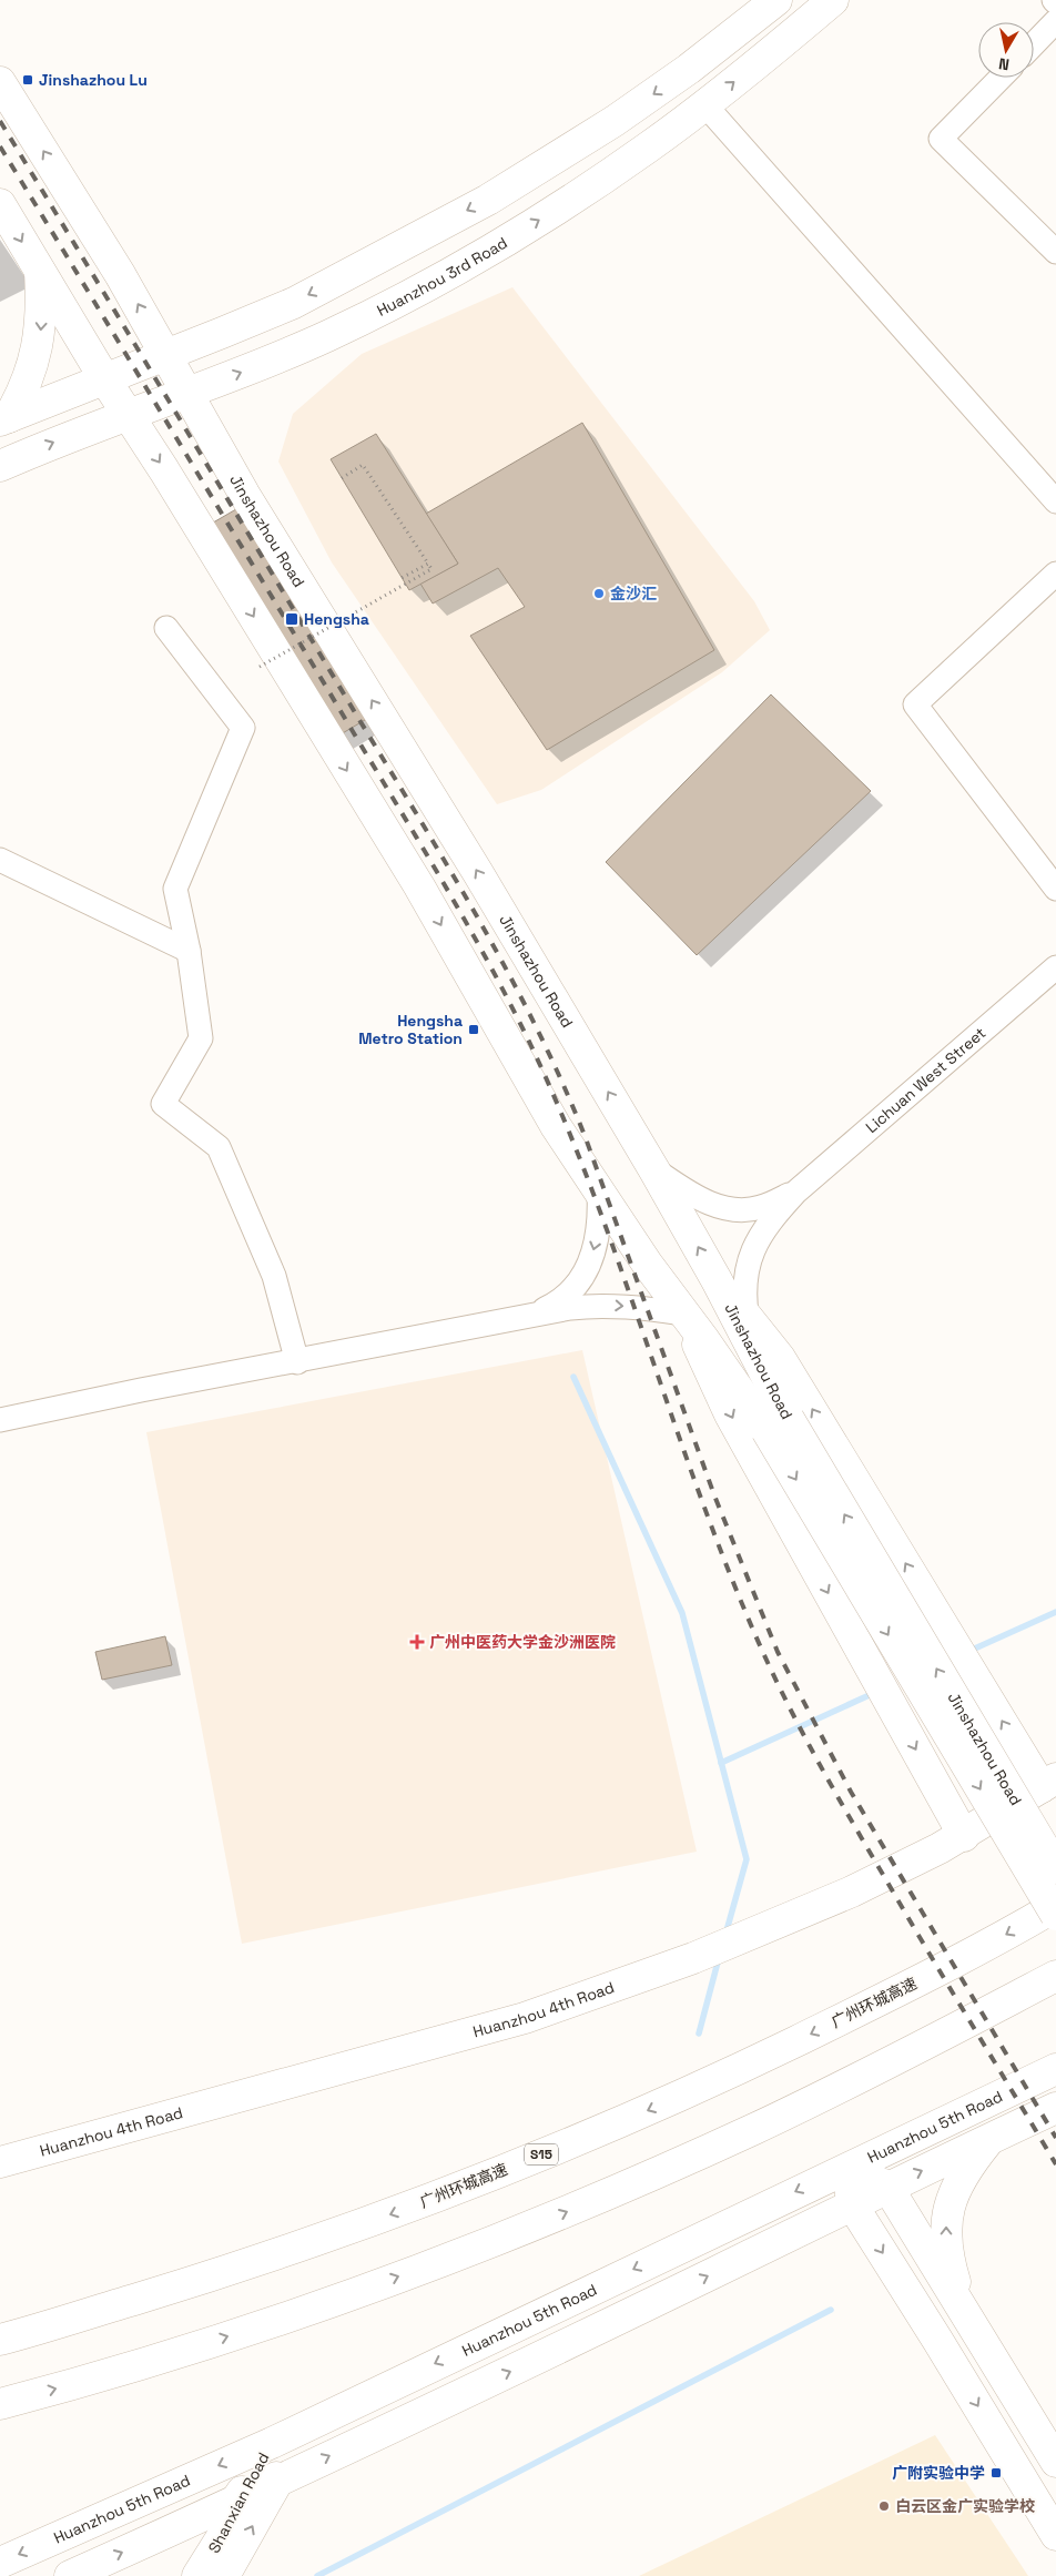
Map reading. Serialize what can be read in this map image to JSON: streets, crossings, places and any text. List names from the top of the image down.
{
  "streets": {
    "main road": [
      "Huanzhou 3rd Road",
      "Jinshazhou Road",
      "广州环城高速",
      "Huanzhou 4th Road",
      "Huanzhou 5th Road",
      "S15",
      "Shanxian Road"
    ],
    "street": ["Lichuan West Street"]
  },
  "crossings": [
    ["Huanzhou 3rd Road", "Jinshazhou Road"],
    ["Huanzhou 5th Road", "Shanxian Road"]
  ],
  "places": {
    "transit": [
      "Jinshazhou Lu",
      "Hengsha",
      "Hengsha Metro Station",
      "广附实验中学"
    ],
    "other": ["金沙汇", "白云区金广实验学校"],
    "health": ["广州中医药大学金沙洲医院"]
  },
  "north": "bottom"
}
